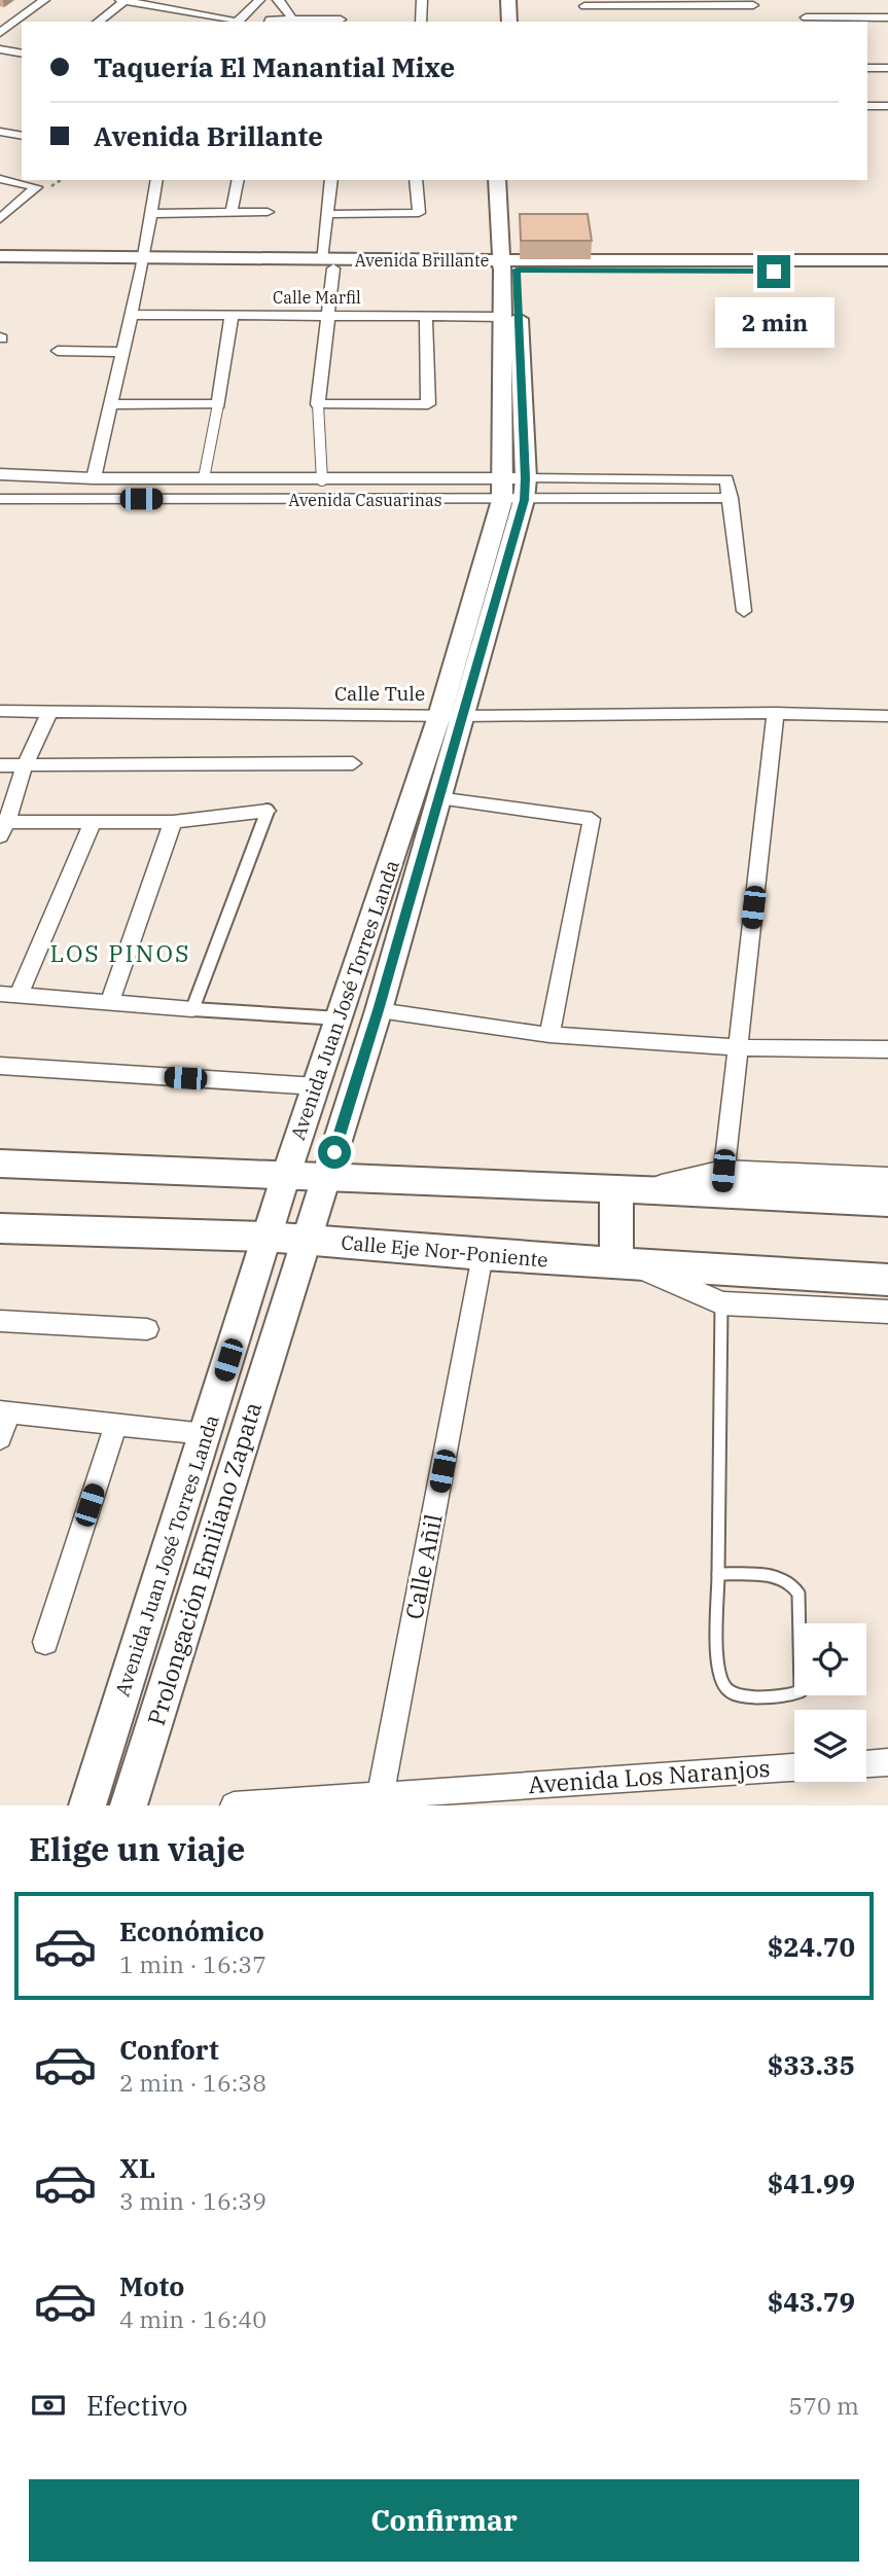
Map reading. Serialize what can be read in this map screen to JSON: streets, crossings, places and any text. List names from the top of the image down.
{
  "streets": {
    "main road": [
      "Avenida Brillante",
      "Avenida Juan José Torres Landa",
      "Calle Eje Nor-Poniente",
      "Prolongación Emiliano Zapata"
    ],
    "street": [
      "Calle Marfil",
      "Avenida Casuarinas",
      "Calle Tule",
      "Calle Añil",
      "Avenida Los Naranjos"
    ]
  },
  "crossings": [
    ["Avenida Brillante", "Avenida Juan José Torres Landa"],
    ["Calle Marfil", "Avenida Juan José Torres Landa"],
    ["Avenida Casuarinas", "Avenida Juan José Torres Landa"],
    ["Calle Tule", "Avenida Juan José Torres Landa"],
    ["Avenida Juan José Torres Landa", "Calle Eje Nor-Poniente"],
    ["Avenida Juan José Torres Landa", "Prolongación Emiliano Zapata"],
    ["Calle Eje Nor-Poniente", "Prolongación Emiliano Zapata"],
    ["Calle Eje Nor-Poniente", "Calle Añil"],
    ["Calle Añil", "Avenida Los Naranjos"]
  ],
  "districts": ["LOS PINOS"],
  "page": {
    "banner": ["Taquería El Manantial Mixe", "Avenida Brillante"],
    "bubble": "2 min",
    "heading": "Elige un viaje",
    "list": [
      {
        "name": "Económico",
        "note": "1 min · 16:37",
        "value": "$24.70"
      },
      {
        "name": "Confort",
        "note": "2 min · 16:38",
        "value": "$33.35"
      },
      {
        "name": "XL",
        "note": "3 min · 16:39",
        "value": "$41.99"
      },
      {
        "name": "Moto",
        "note": "4 min · 16:40",
        "value": "$43.79"
      }
    ],
    "pay": ["Efectivo", "570 m"],
    "buttons": "Confirmar"
  }
}
